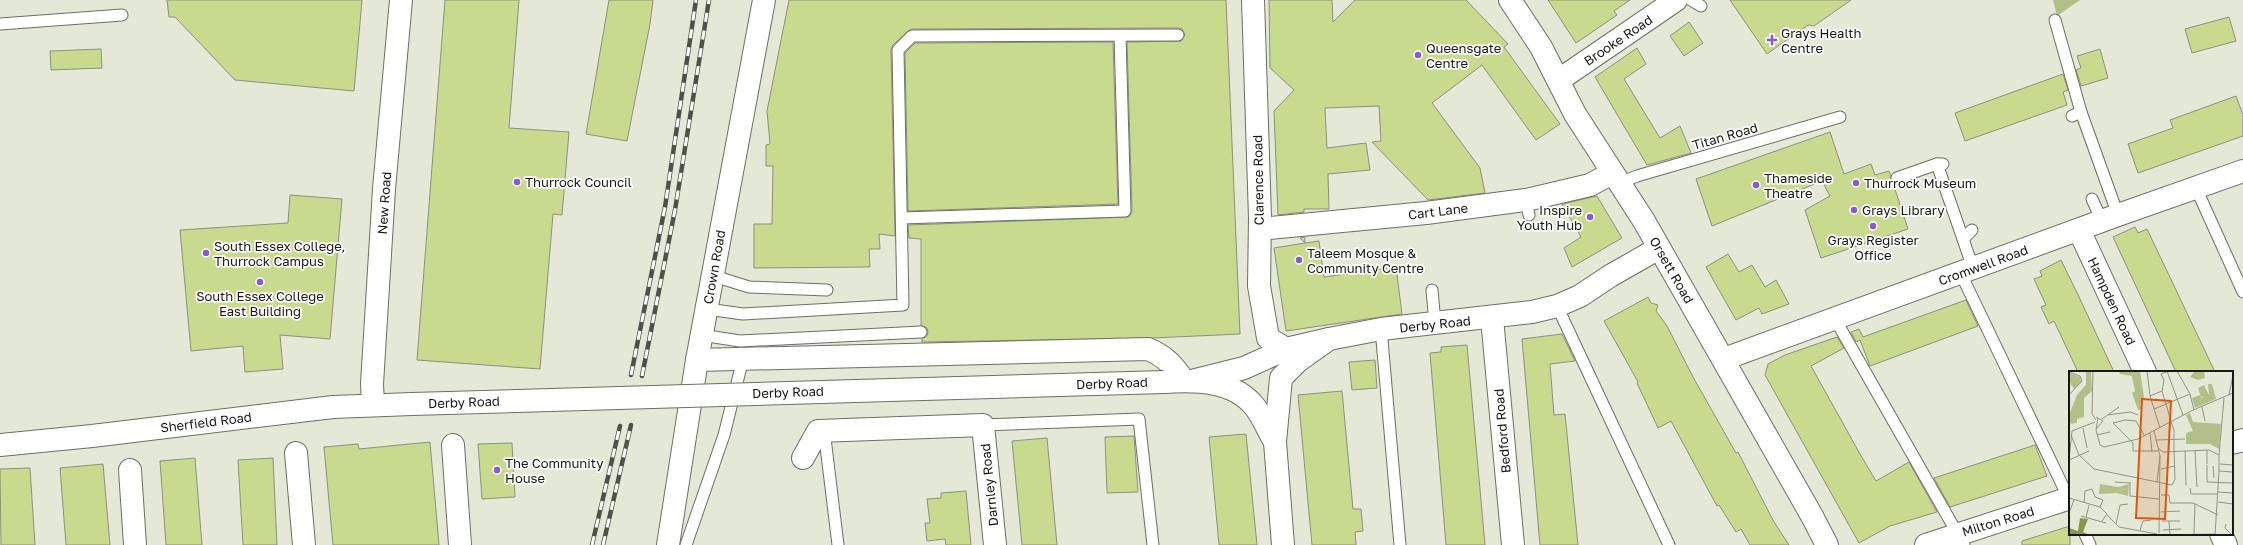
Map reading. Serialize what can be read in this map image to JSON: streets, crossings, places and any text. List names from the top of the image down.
{
  "streets": {
    "street": [
      "Brooke Road",
      "Clarence Road",
      "New Road",
      "Cart Lane",
      "Cromwell Road",
      "Crown Road",
      "Orsett Road",
      "Hampden Road",
      "Derby Road",
      "Sherfield Road",
      "Bedford Road",
      "Darnley Road",
      "Milton Road"
    ],
    "lane": ["Titan Road"]
  },
  "crossings": [
    ["Brooke Road", "Orsett Road"],
    ["Titan Road", "Cart Lane"],
    ["Titan Road", "Orsett Road"],
    ["Clarence Road", "Cart Lane"],
    ["Clarence Road", "Derby Road"],
    ["New Road", "Sherfield Road"],
    ["Cart Lane", "Orsett Road"],
    ["Cromwell Road", "Orsett Road"],
    ["Cromwell Road", "Hampden Road"],
    ["Orsett Road", "Derby Road"],
    ["Derby Road", "Sherfield Road"],
    ["Derby Road", "Bedford Road"]
  ],
  "places": {
    "health": ["Grays Health Centre"],
    "other": [
      "Queensgate Centre",
      "Thurrock Council",
      "Thurrock Museum",
      "Thameside Theatre",
      "Grays Library",
      "Inspire Youth Hub",
      "Grays Register Office",
      "South Essex College, Thurrock Campus",
      "Taleem Mosque & Community Centre",
      "South Essex College East Building",
      "The Community House"
    ]
  }
}
